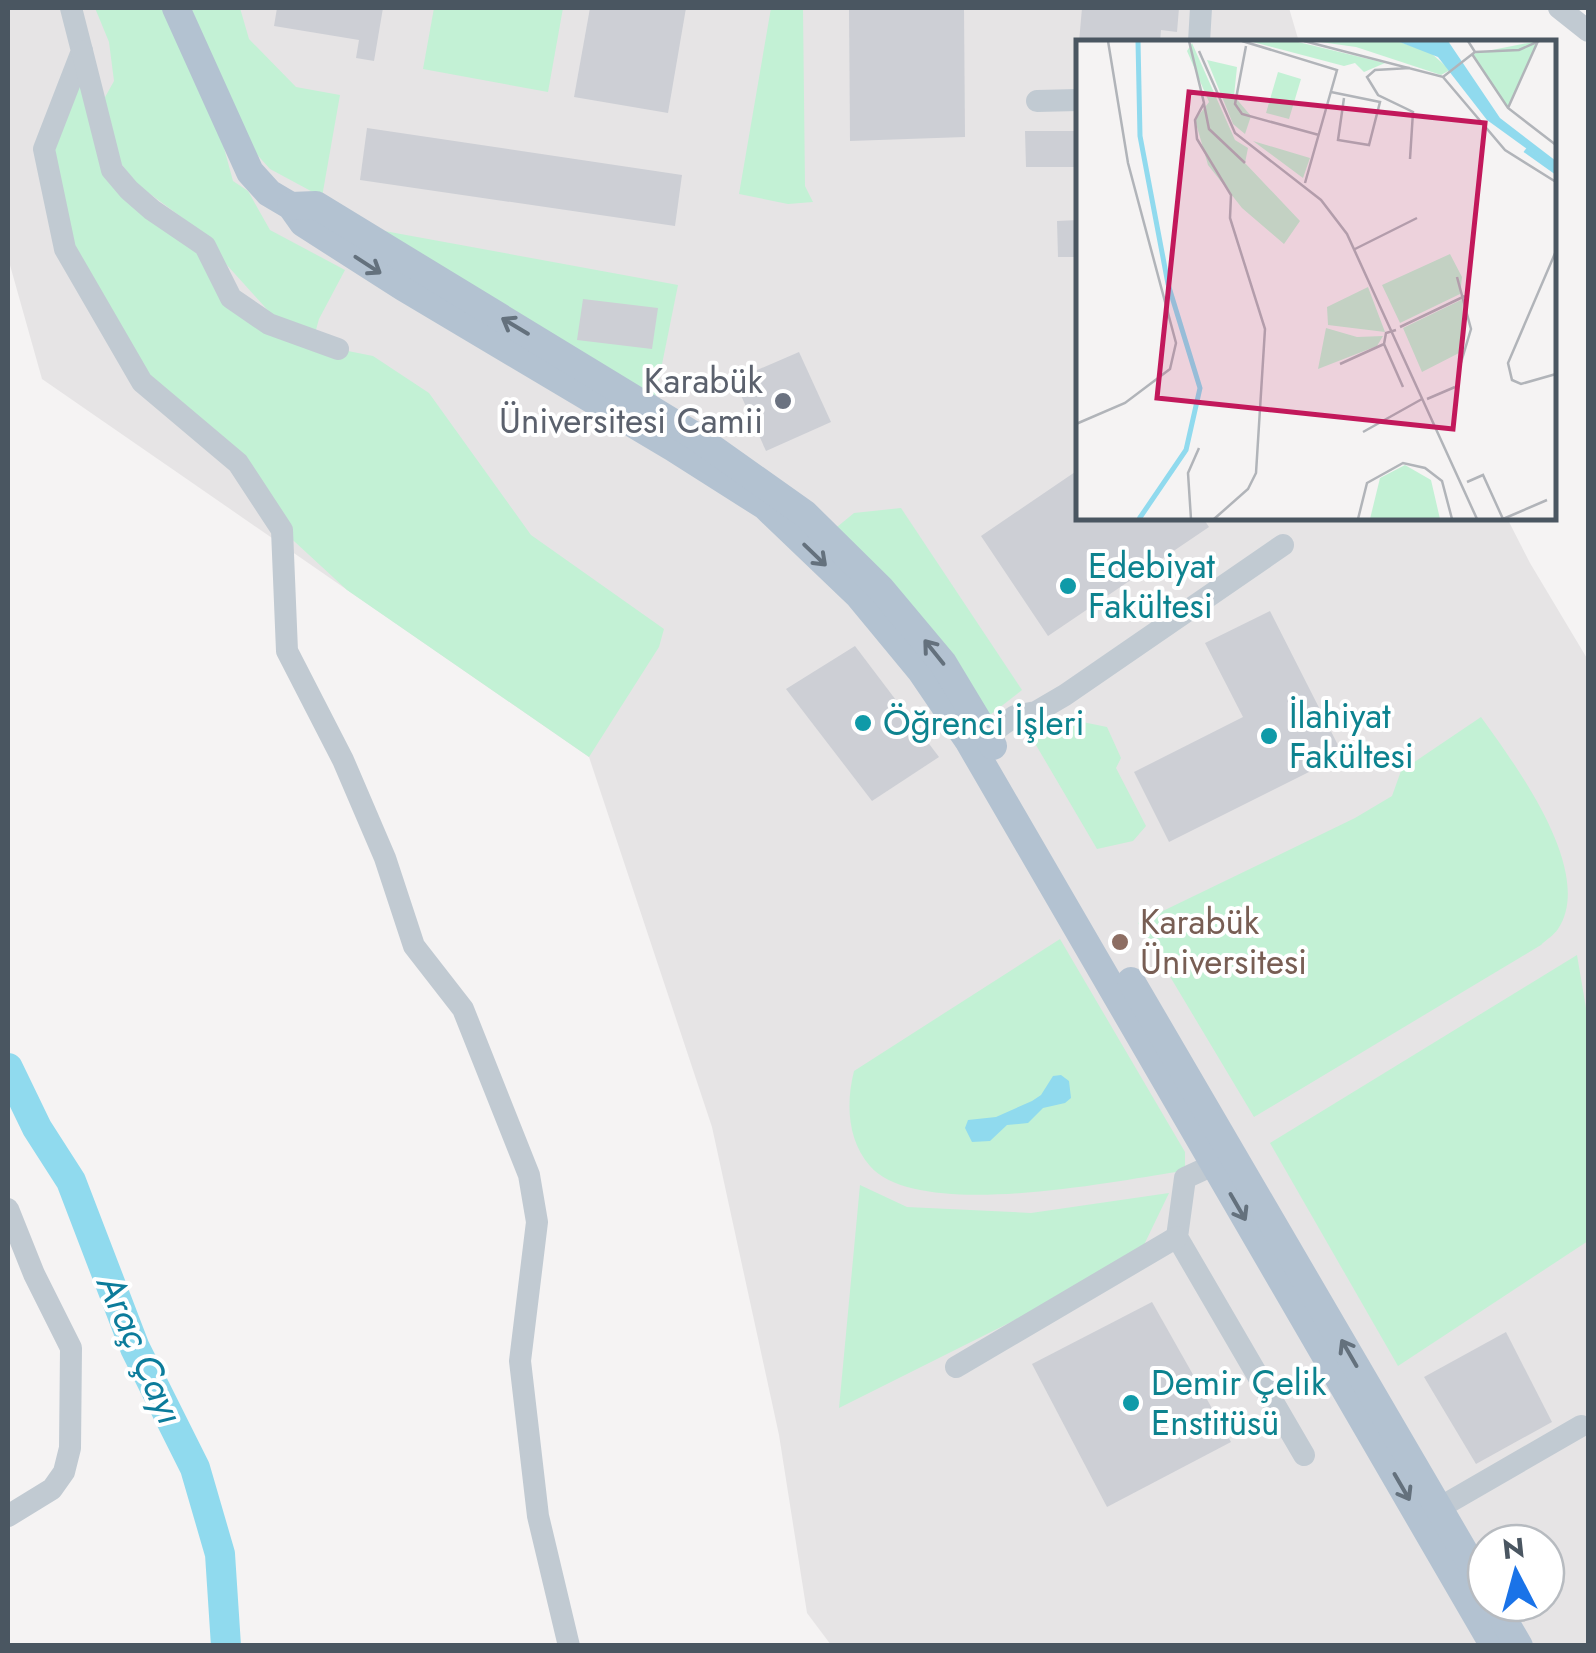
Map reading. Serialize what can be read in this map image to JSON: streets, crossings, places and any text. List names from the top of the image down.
{
  "water": ["Araç Çayı"],
  "places": [
    "Karabük Üniversitesi Camii",
    "Edebiyat Fakültesi",
    "Öğrenci İşleri",
    "İlahiyat Fakültesi",
    "Karabük Üniversitesi",
    "Demir Çelik Enstitüsü"
  ],
  "north": "top"
}
